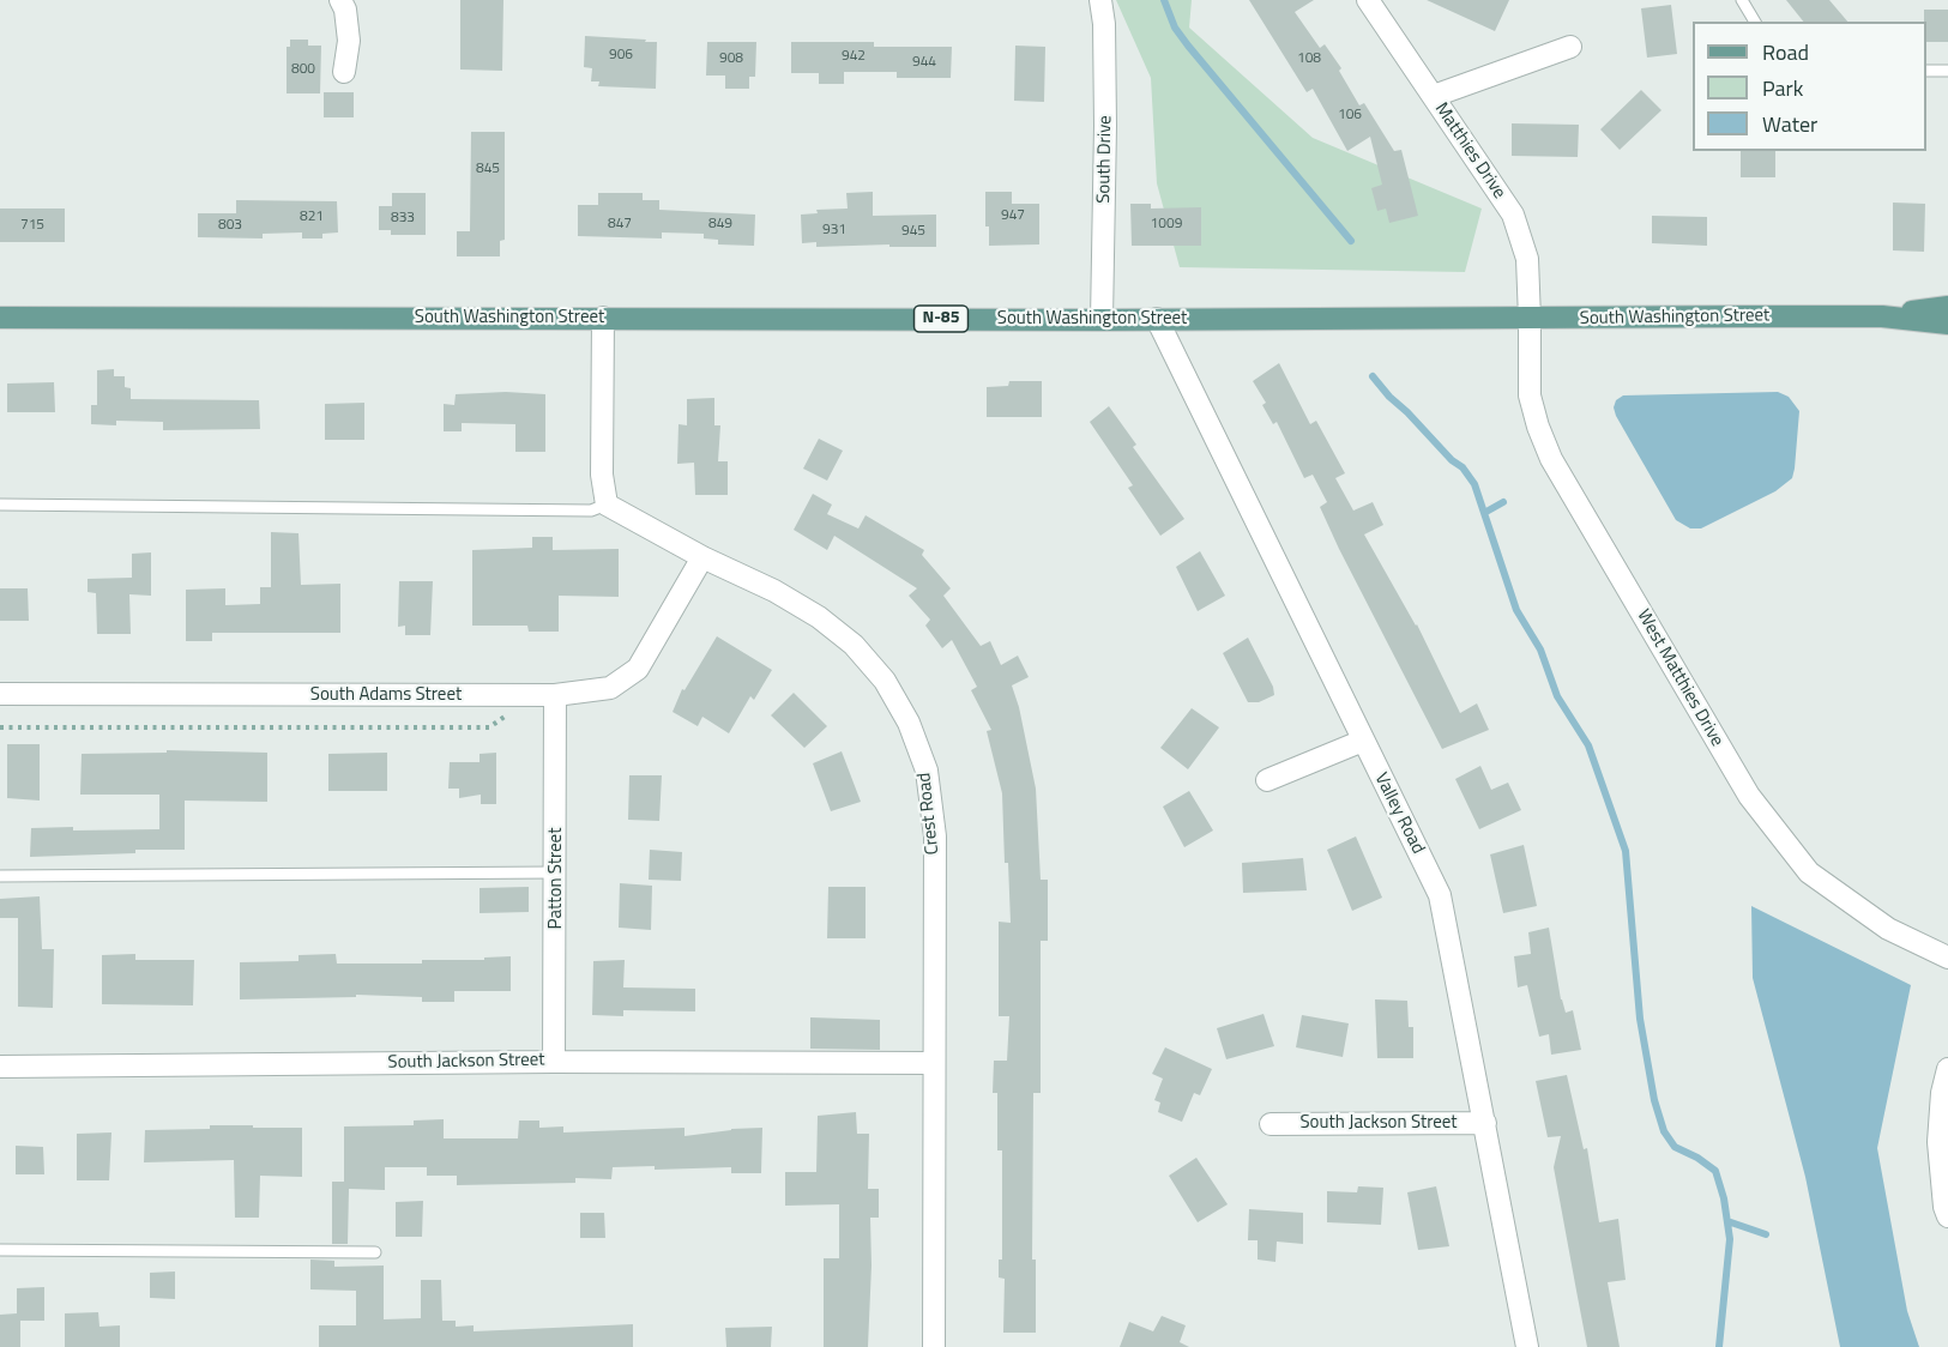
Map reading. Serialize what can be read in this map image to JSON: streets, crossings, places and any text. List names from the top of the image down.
{
  "streets": {
    "main road": ["South Washington Street", "N-85"],
    "street": [
      "Matthies Drive",
      "South Drive",
      "West Matthies Drive",
      "South Adams Street",
      "Crest Road",
      "Valley Road",
      "Patton Street",
      "South Jackson Street"
    ]
  },
  "crossings": [
    ["Matthies Drive", "South Washington Street"],
    ["Matthies Drive", "West Matthies Drive"],
    ["South Drive", "South Washington Street"],
    ["South Washington Street", "West Matthies Drive"],
    ["South Washington Street", "Valley Road"],
    ["South Adams Street", "Crest Road"],
    ["South Adams Street", "Patton Street"],
    ["Crest Road", "South Jackson Street"],
    ["Valley Road", "South Jackson Street"],
    ["Patton Street", "South Jackson Street"]
  ],
  "house_numbers": [
    "906",
    "942",
    "908",
    "108",
    "944",
    "800",
    "106",
    "845",
    "947",
    "821",
    "833",
    "847",
    "849",
    "1009",
    "715",
    "803",
    "931",
    "945"
  ],
  "legend": ["Road", "Park", "Water"]
}
